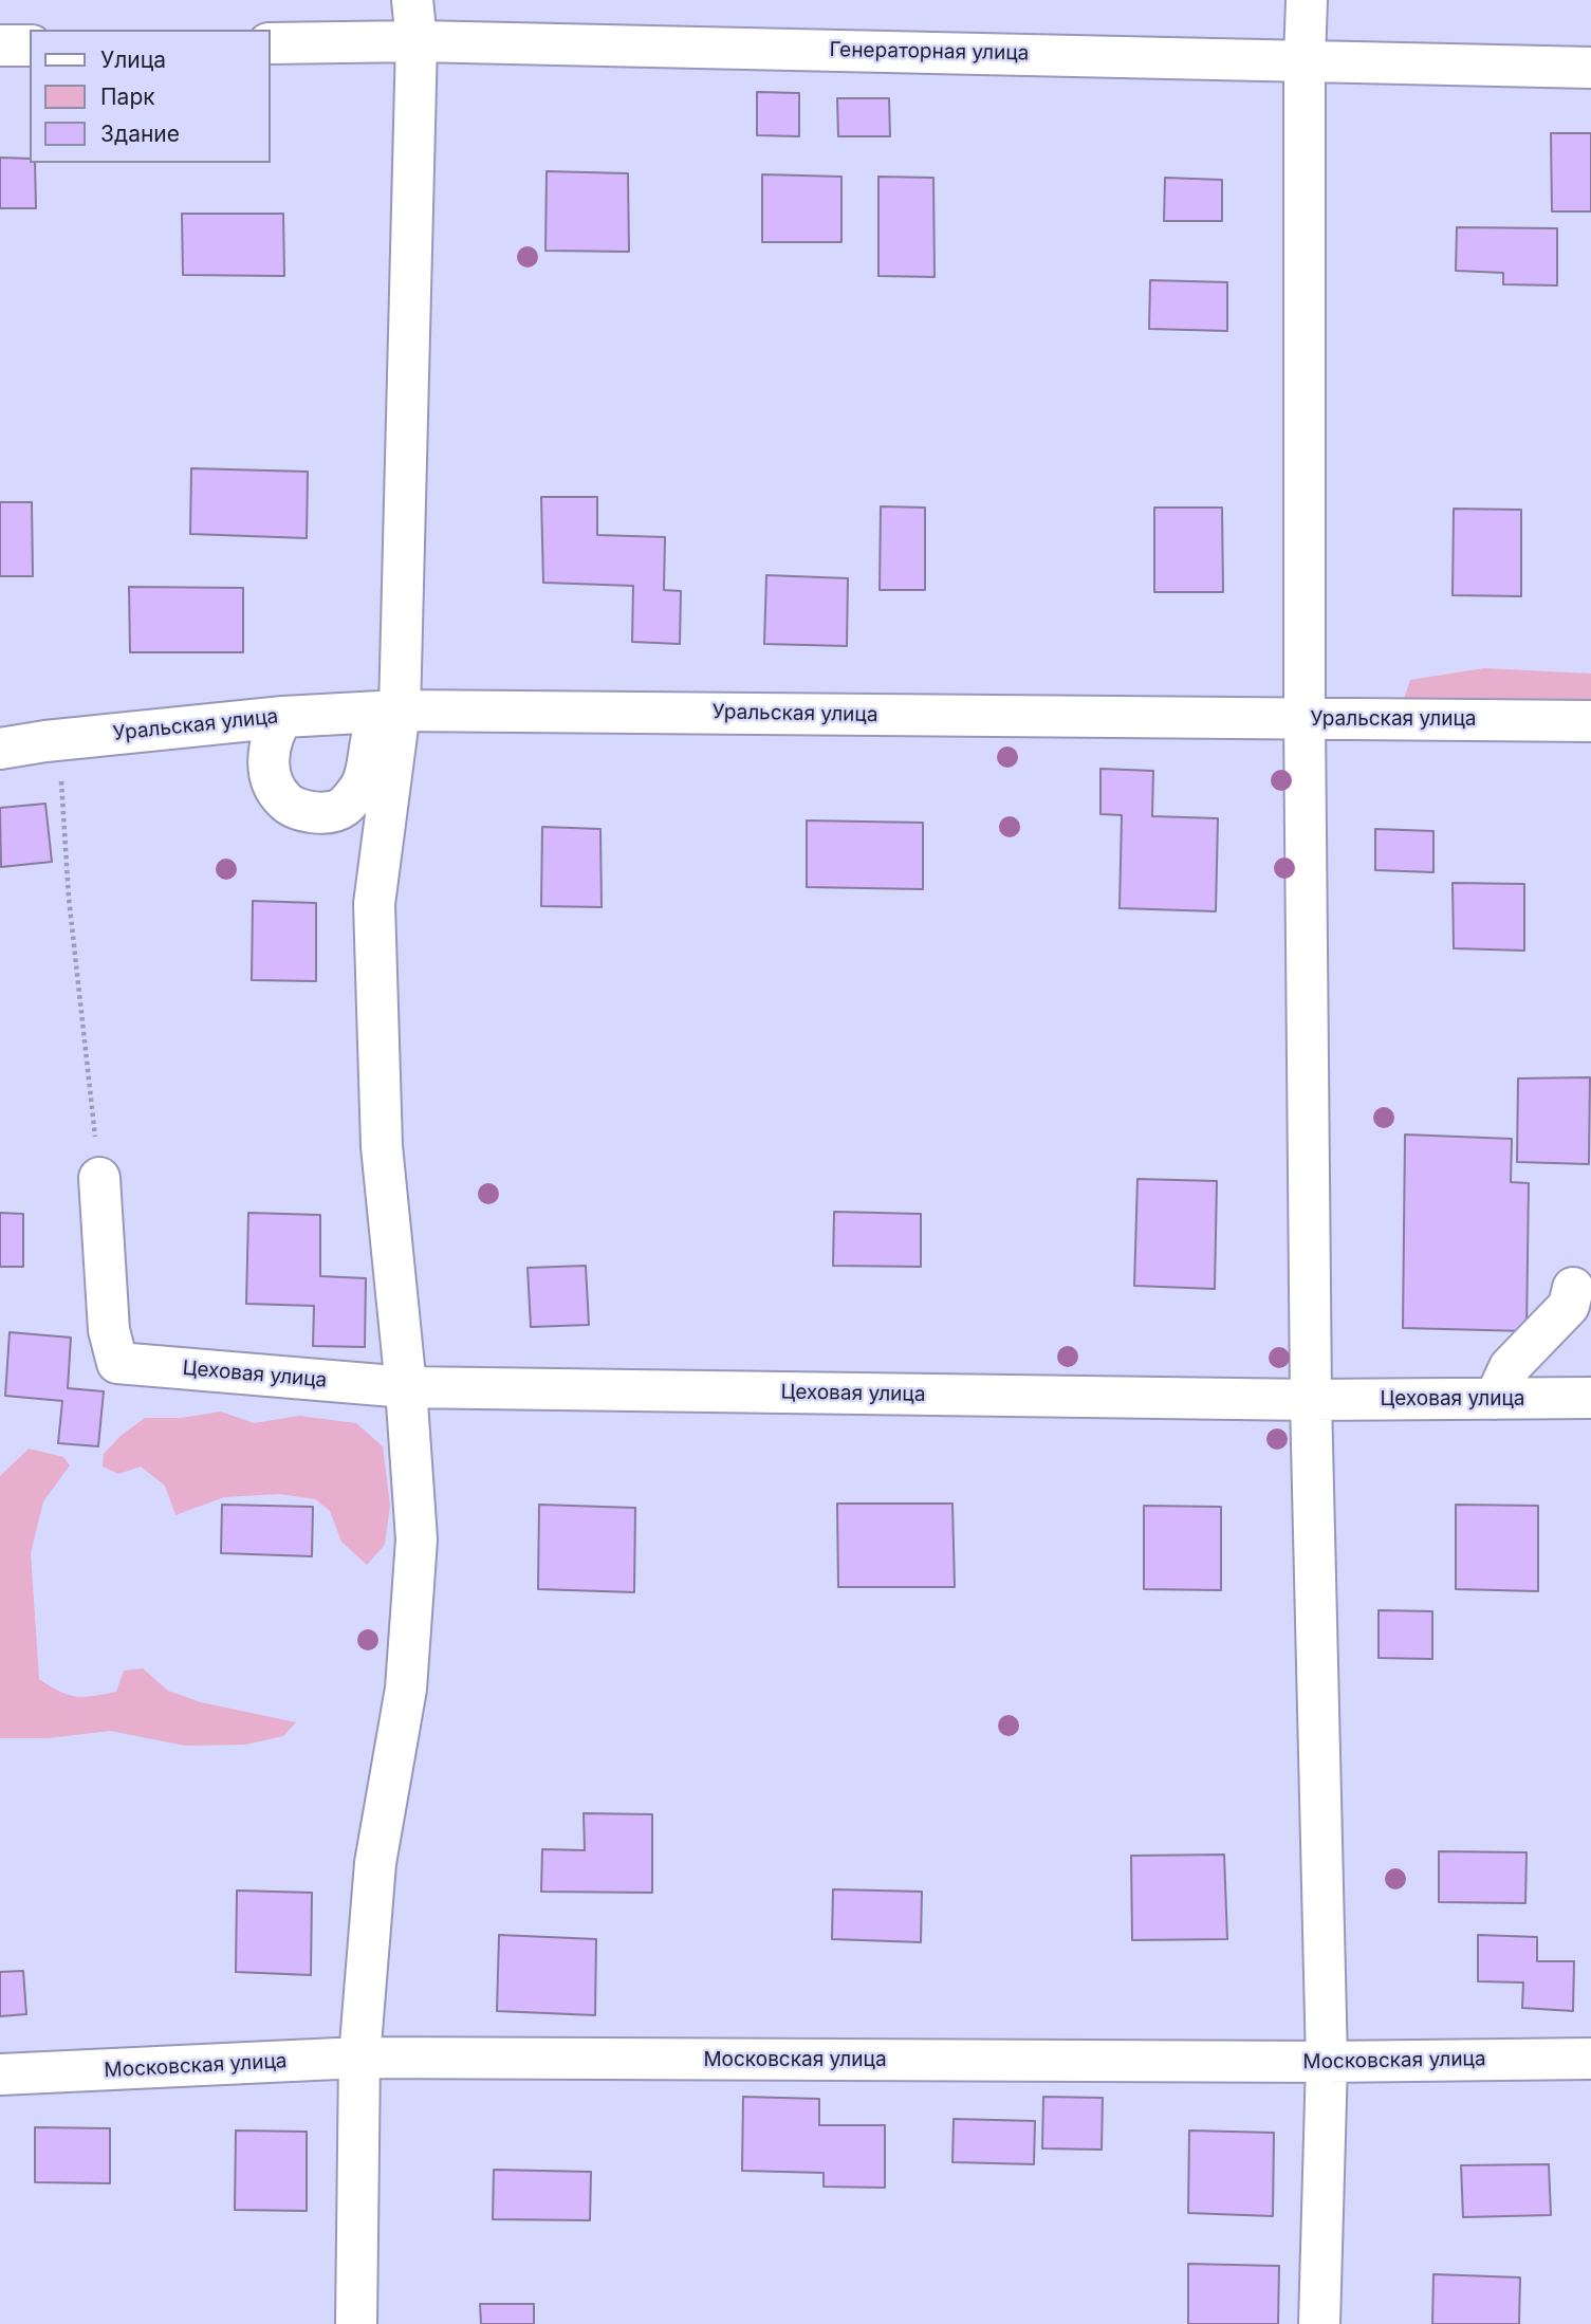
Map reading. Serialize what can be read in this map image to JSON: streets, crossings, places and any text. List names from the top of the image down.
{
  "streets": {
    "street": [
      "Генераторная улица",
      "Уральская улица",
      "Цеховая улица",
      "Московская улица"
    ]
  },
  "legend": ["Улица", "Парк", "Здание"]
}
